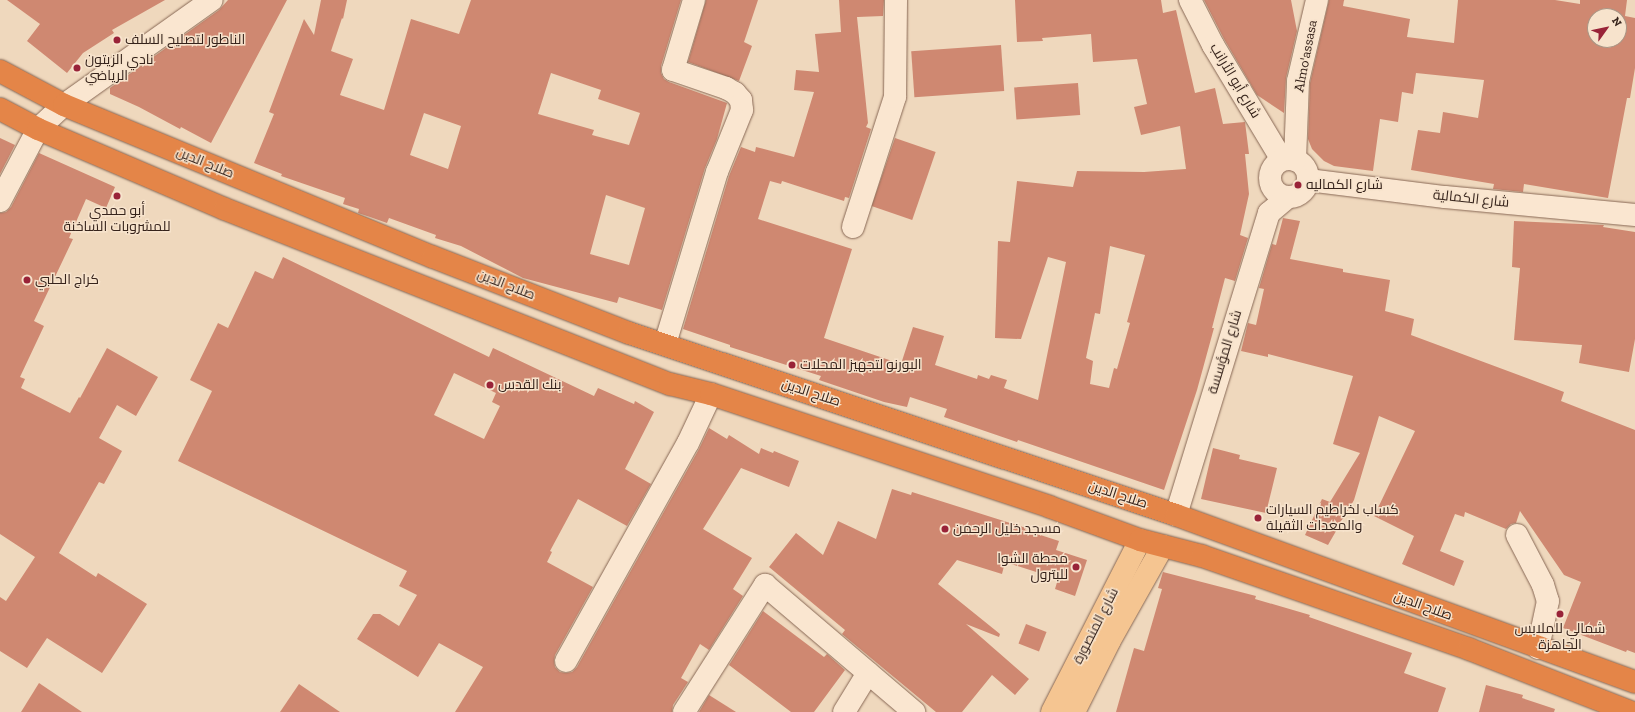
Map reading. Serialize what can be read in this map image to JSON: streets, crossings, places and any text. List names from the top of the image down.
{
  "streets": {
    "highway": ["صلاح الدين"],
    "main road": ["شارع المنصورة"],
    "street": [
      "Almo'assasa",
      "شارع أبو الأرانب",
      "شارع الكمالية",
      "شارع المؤسسة"
    ]
  },
  "crossings": [
    ["Almo'assasa", "شارع أبو الأرانب"],
    ["Almo'assasa", "شارع الكمالية"],
    ["Almo'assasa", "شارع المؤسسة"],
    ["شارع أبو الأرانب", "شارع الكمالية"],
    ["شارع أبو الأرانب", "شارع المؤسسة"],
    ["صلاح الدين", "شارع المؤسسة"],
    ["صلاح الدين", "شارع المنصورة"],
    ["شارع الكمالية", "شارع المؤسسة"]
  ],
  "places": [
    "الناطور لتصليح السلف",
    "نادي الزيتون الرياضي",
    "شارع الكماليه",
    "أبو حمدي للمشروبات الساخنة",
    "كراج الحلبي",
    "البورنو لتجهيز المحلات",
    "بنك القدس",
    "كساب لخراطيم السيارات والمعدات الثقيلة",
    "مسجد خليل الرحمن",
    "محطة الشوا للبترول",
    "شمالي للملابس الجاهزة"
  ],
  "north": "top right"
}
